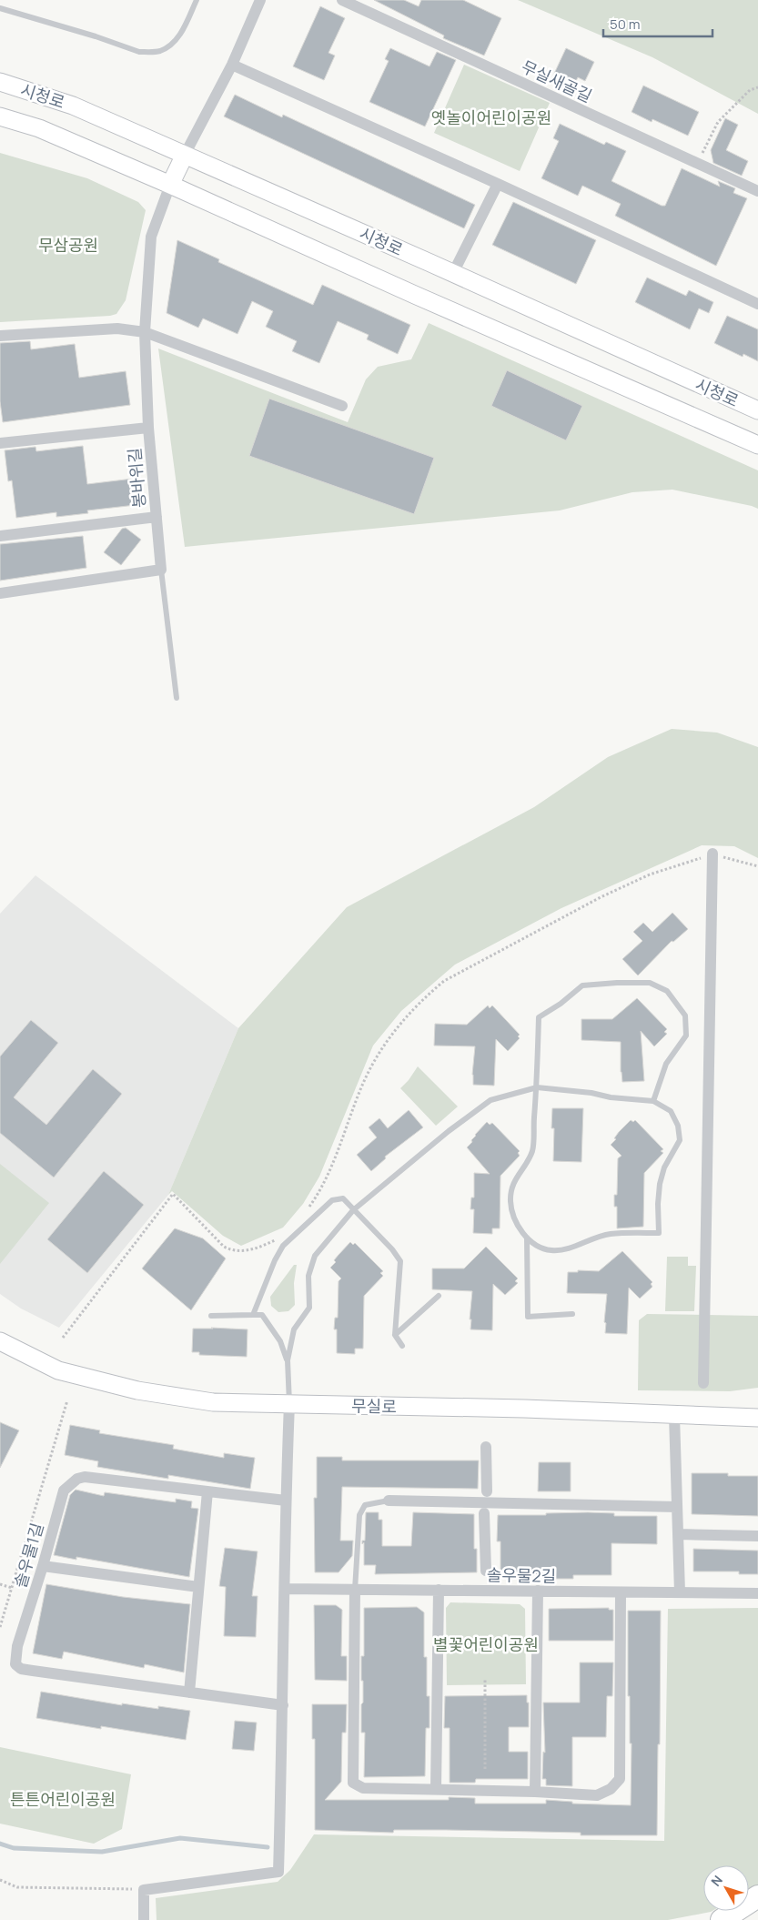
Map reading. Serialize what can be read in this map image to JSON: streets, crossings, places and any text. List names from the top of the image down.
{
  "streets": {
    "street": [
      "무실새골길",
      "시청로",
      "봉바위길",
      "무실로",
      "솔우물1길",
      "솔우물2길"
    ]
  },
  "parks": [
    "옛놀이어린이공원",
    "무삼공원",
    "별꽃어린이공원",
    "튼튼어린이공원"
  ],
  "scale_bar": "50 m",
  "north": "top left"
}
